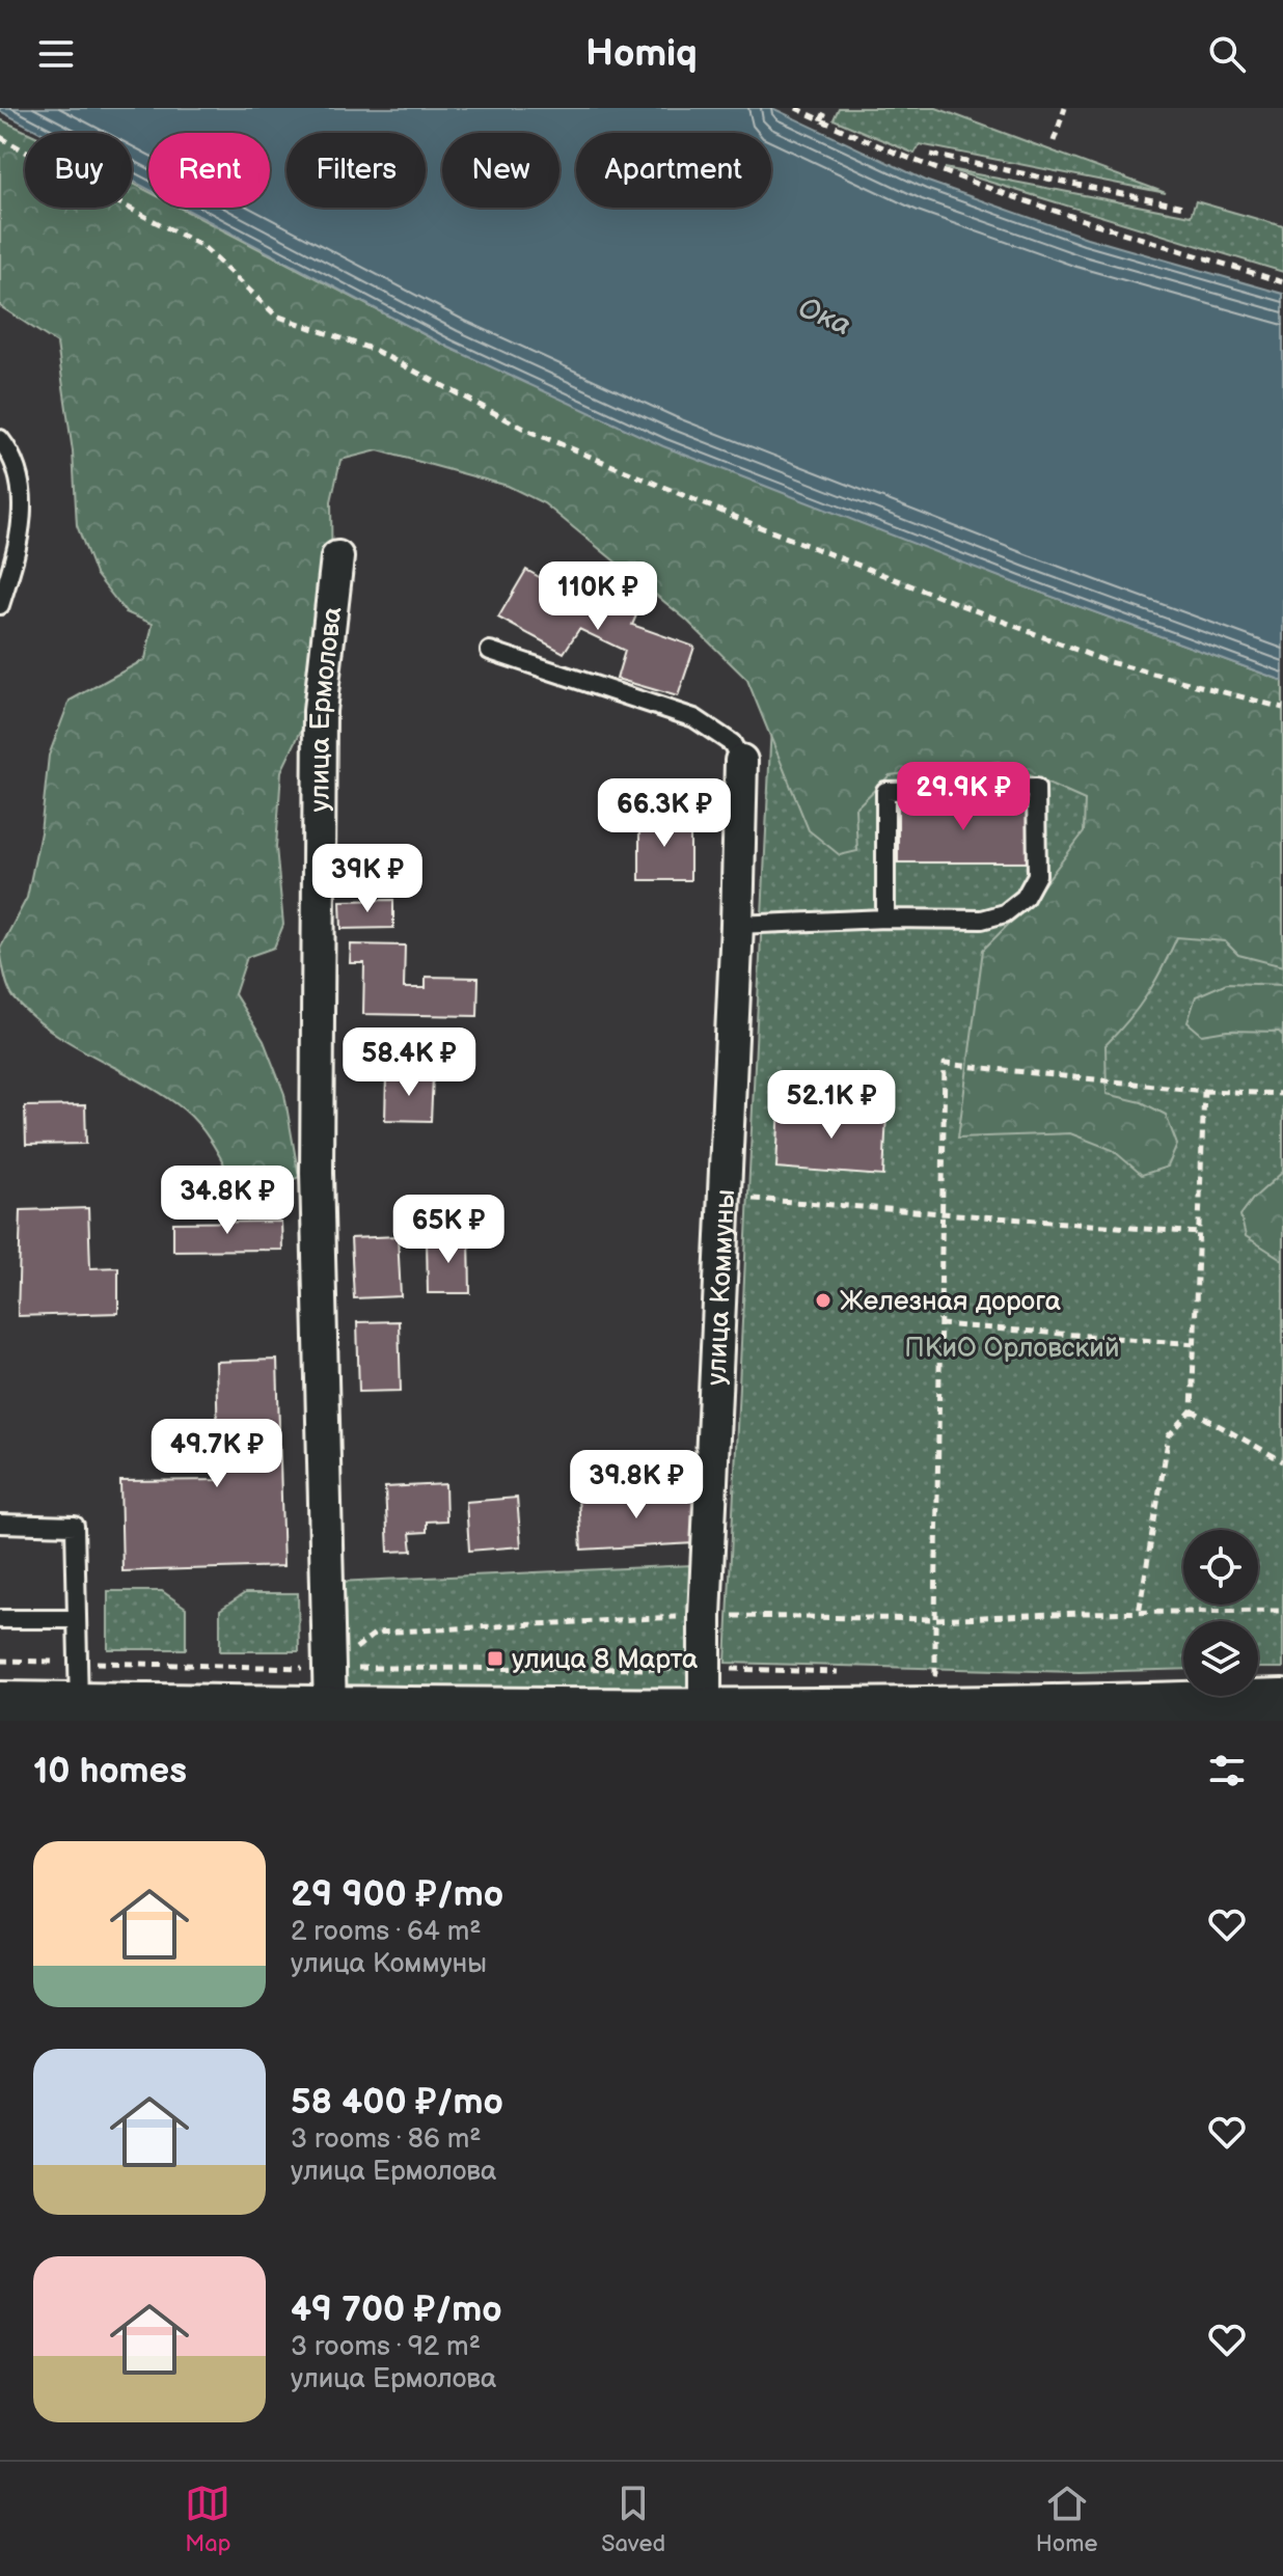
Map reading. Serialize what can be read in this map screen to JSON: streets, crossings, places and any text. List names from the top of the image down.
{
  "streets": {
    "street": ["улица Ермолова", "улица Коммуны"]
  },
  "water": ["Ока"],
  "parks": ["ПКиО Орловский"],
  "places": {
    "other": ["Железная дорога"],
    "transit": ["улица 8 Марта"]
  },
  "page": {
    "header": "Homiq",
    "chip": [
      "Buy",
      "Rent",
      "Filters",
      "New",
      "Apartment"
    ],
    "price": [
      "110K ₽",
      "29.9K ₽",
      "66.3K ₽",
      "39K ₽",
      "58.4K ₽",
      "52.1K ₽",
      "34.8K ₽",
      "65K ₽",
      "49.7K ₽",
      "39.8K ₽"
    ],
    "heading": "10 homes",
    "list": [
      {
        "name": "29 900 ₽/mo",
        "note": "2 rooms · 64 m² · улица Коммуны"
      },
      {
        "name": "58 400 ₽/mo",
        "note": "3 rooms · 86 m² · улица Ермолова"
      },
      {
        "name": "49 700 ₽/mo",
        "note": "3 rooms · 92 m² · улица Ермолова"
      }
    ],
    "tabs": ["Map", "Saved", "Home"]
  }
}
